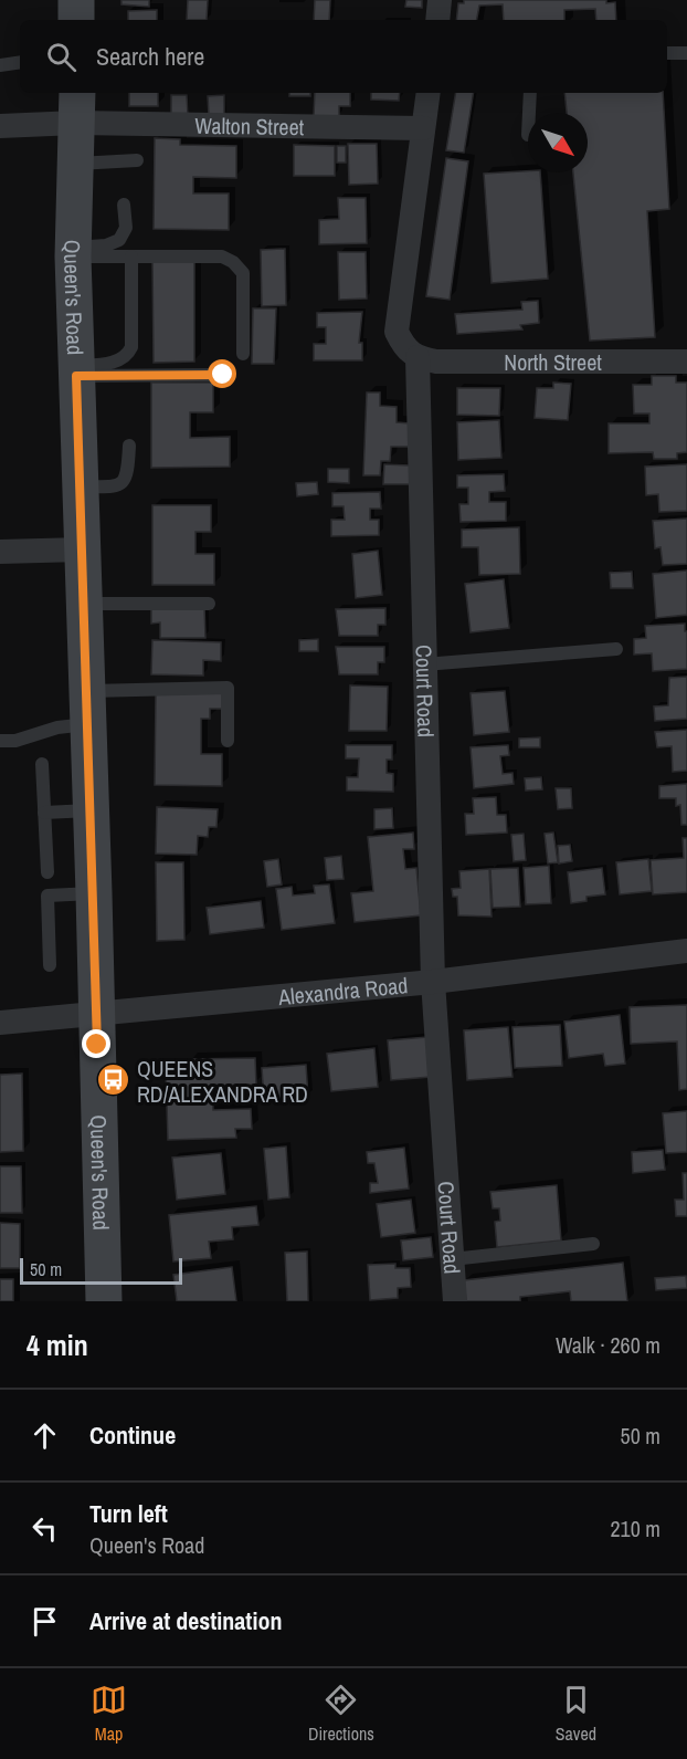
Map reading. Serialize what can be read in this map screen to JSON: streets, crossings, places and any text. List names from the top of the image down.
{
  "streets": {
    "main road": ["Queen's Road"],
    "street": [
      "Walton Street",
      "North Street",
      "Court Road",
      "Alexandra Road"
    ]
  },
  "crossings": [
    ["Walton Street", "Queen's Road"],
    ["Queen's Road", "Alexandra Road"],
    ["North Street", "Court Road"],
    ["Court Road", "Alexandra Road"]
  ],
  "places": {
    "bus stop": ["QUEENS RD/ALEXANDRA RD"]
  },
  "scale_bar": "50 m",
  "north": "bottom right",
  "page": {
    "search": "Search here",
    "scale": "50 m",
    "heading": ["4 min", "Walk · 260 m"],
    "list": [
      ["Continue", "50 m"],
      ["Turn left", "Queen's Road", "210 m"],
      "Arrive at destination"
    ],
    "nav": ["Map", "Directions", "Saved"]
  }
}
